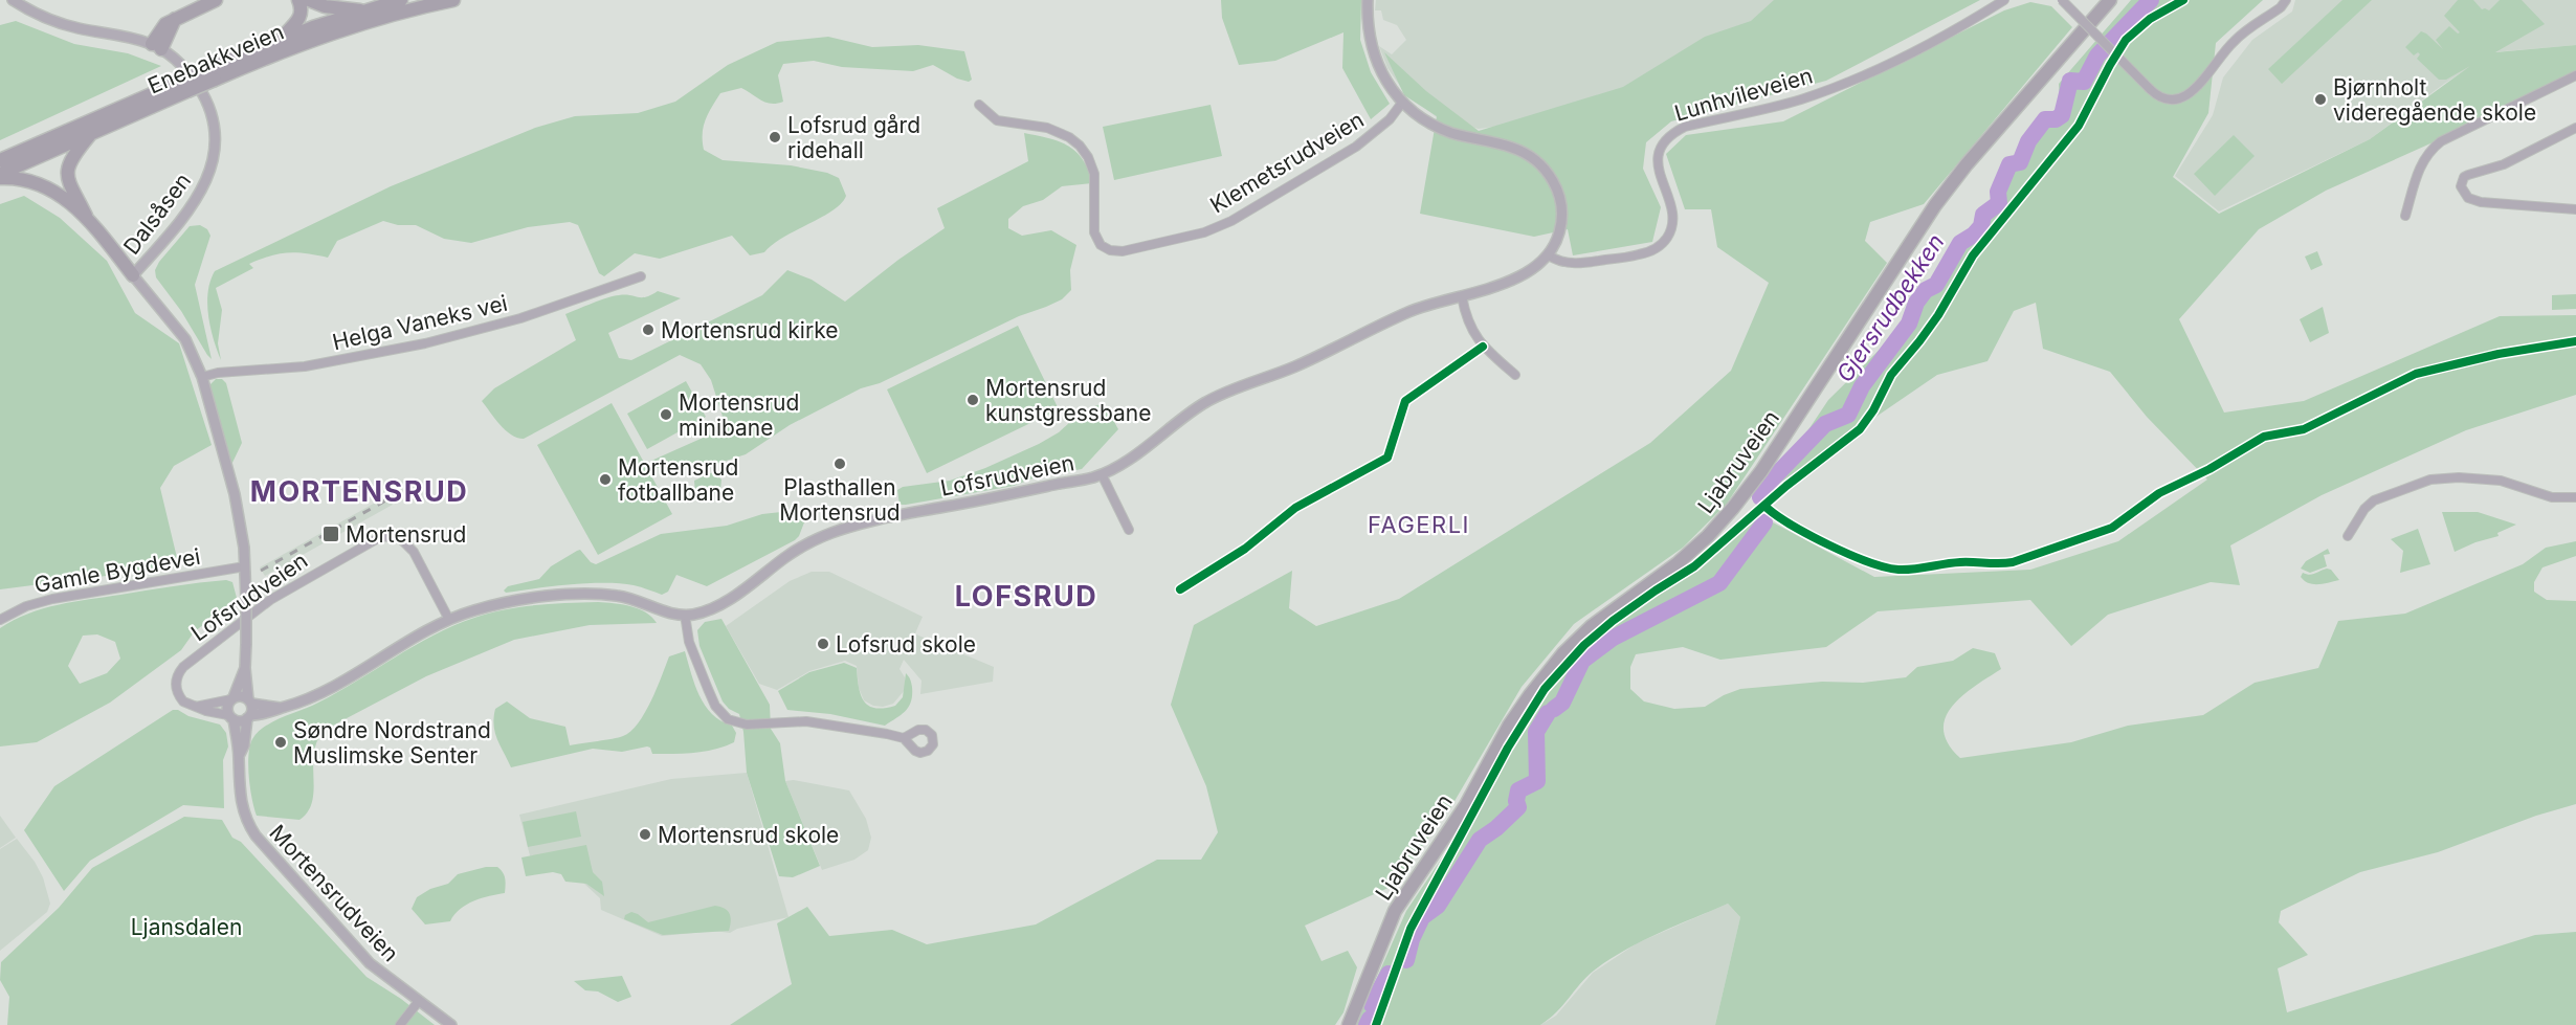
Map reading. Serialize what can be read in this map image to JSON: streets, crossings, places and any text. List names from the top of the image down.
{
  "streets": {
    "highway": ["Enebakkveien"],
    "main road": ["Ljabruveien"],
    "street": [
      "Lunhvileveien",
      "Klemetsrudveien",
      "Dalsåsen",
      "Helga Vaneks vei",
      "Lofsrudveien",
      "Gamle Bygdevei",
      "Mortensrudveien"
    ]
  },
  "crossings": [
    ["Lunhvileveien", "Lofsrudveien"],
    ["Lofsrudveien", "Mortensrudveien"]
  ],
  "districts": ["MORTENSRUD", "FAGERLI", "LOFSRUD"],
  "water": ["Gjersrudbekken"],
  "parks": ["Ljansdalen"],
  "places": {
    "other": [
      "Bjørnholt videregående skole",
      "Lofsrud gård ridehall",
      "Mortensrud kirke",
      "Mortensrud kunstgressbane",
      "Mortensrud minibane",
      "Plasthallen Mortensrud",
      "Mortensrud fotballbane",
      "Lofsrud skole",
      "Søndre Nordstrand Muslimske Senter",
      "Mortensrud skole"
    ],
    "transit": ["Mortensrud"]
  }
}
